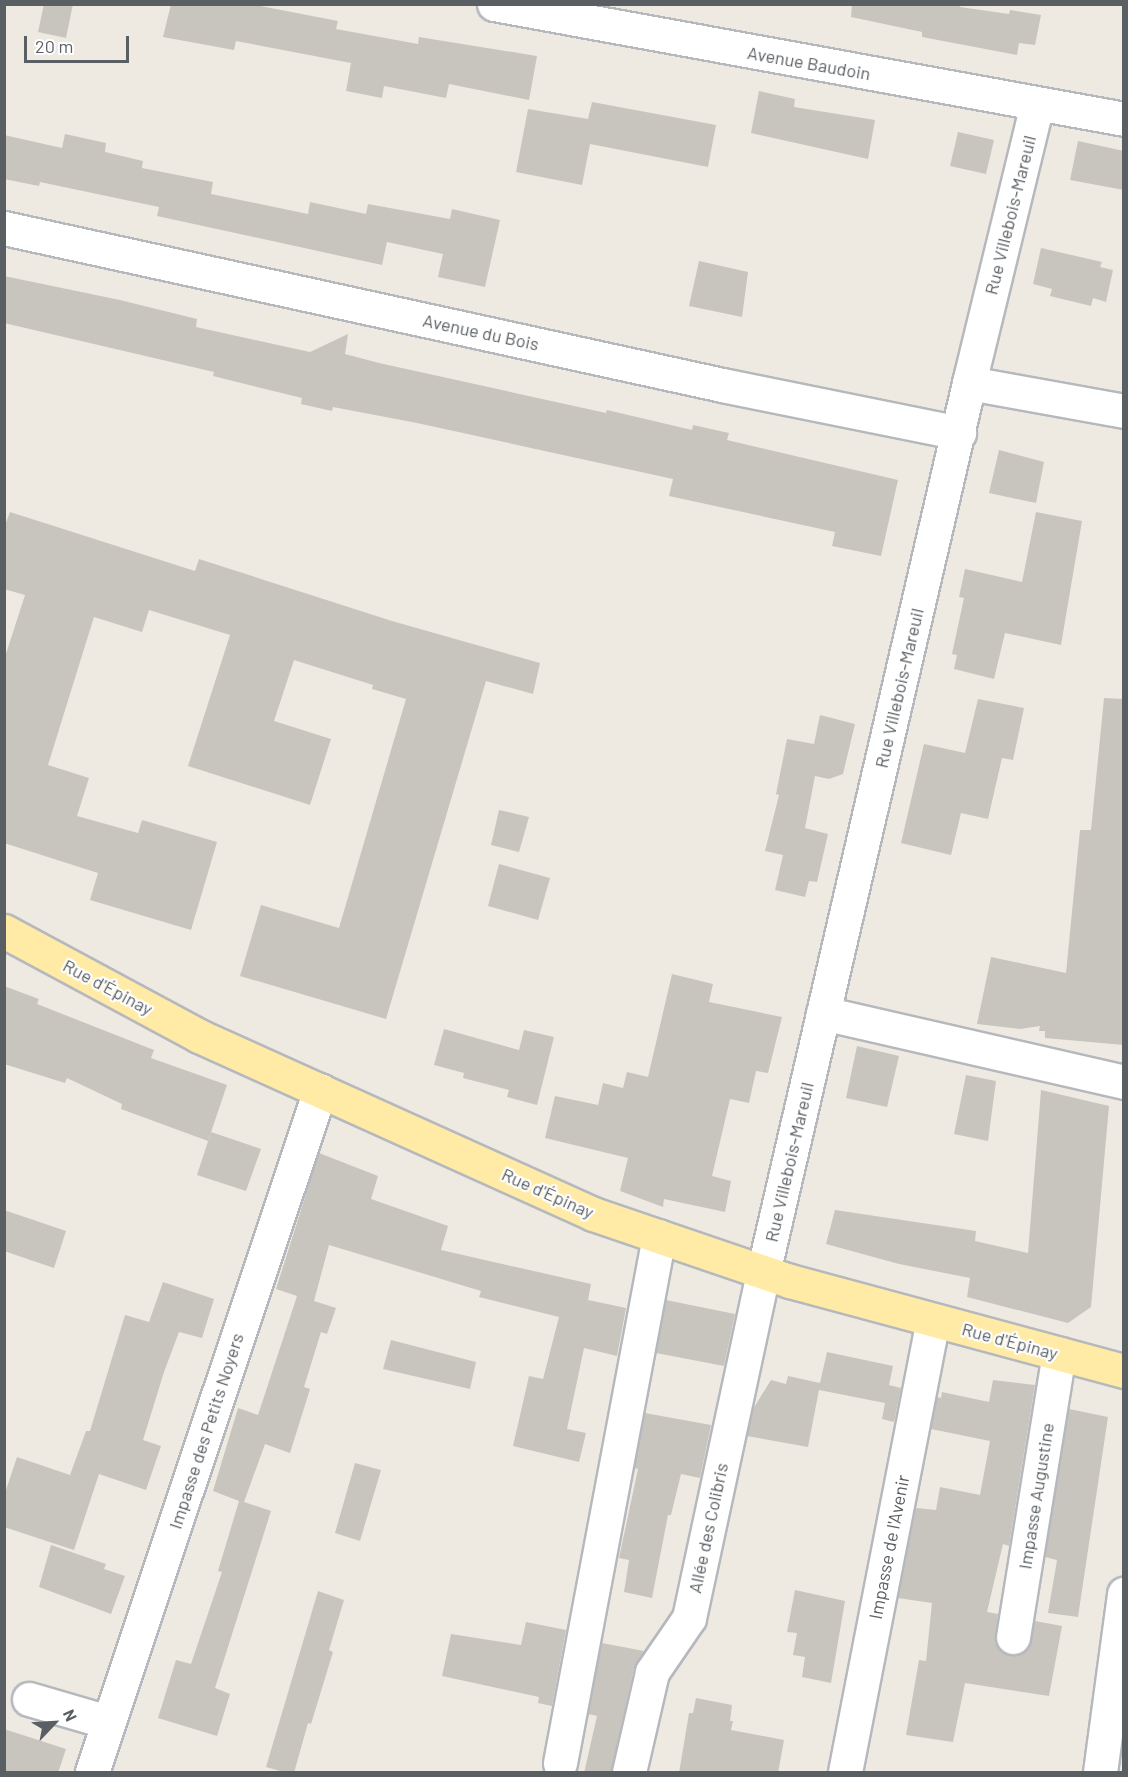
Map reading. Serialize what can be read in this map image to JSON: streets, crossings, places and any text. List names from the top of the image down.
{
  "streets": {
    "main road": ["Rue d'Épinay"],
    "street": [
      "Avenue Baudoin",
      "Rue Villebois-Mareuil",
      "Avenue du Bois",
      "Impasse des Petits Noyers",
      "Impasse Augustine",
      "Allée des Colibris",
      "Impasse de l'Avenir"
    ]
  },
  "crossings": [
    ["Avenue Baudoin", "Rue Villebois-Mareuil"],
    ["Rue Villebois-Mareuil", "Avenue du Bois"],
    ["Rue Villebois-Mareuil", "Rue d'Épinay"],
    ["Rue Villebois-Mareuil", "Allée des Colibris"],
    ["Rue d'Épinay", "Impasse des Petits Noyers"],
    ["Rue d'Épinay", "Impasse Augustine"],
    ["Rue d'Épinay", "Allée des Colibris"],
    ["Rue d'Épinay", "Impasse de l'Avenir"]
  ],
  "scale_bar": "20 m",
  "north": "top right"
}
